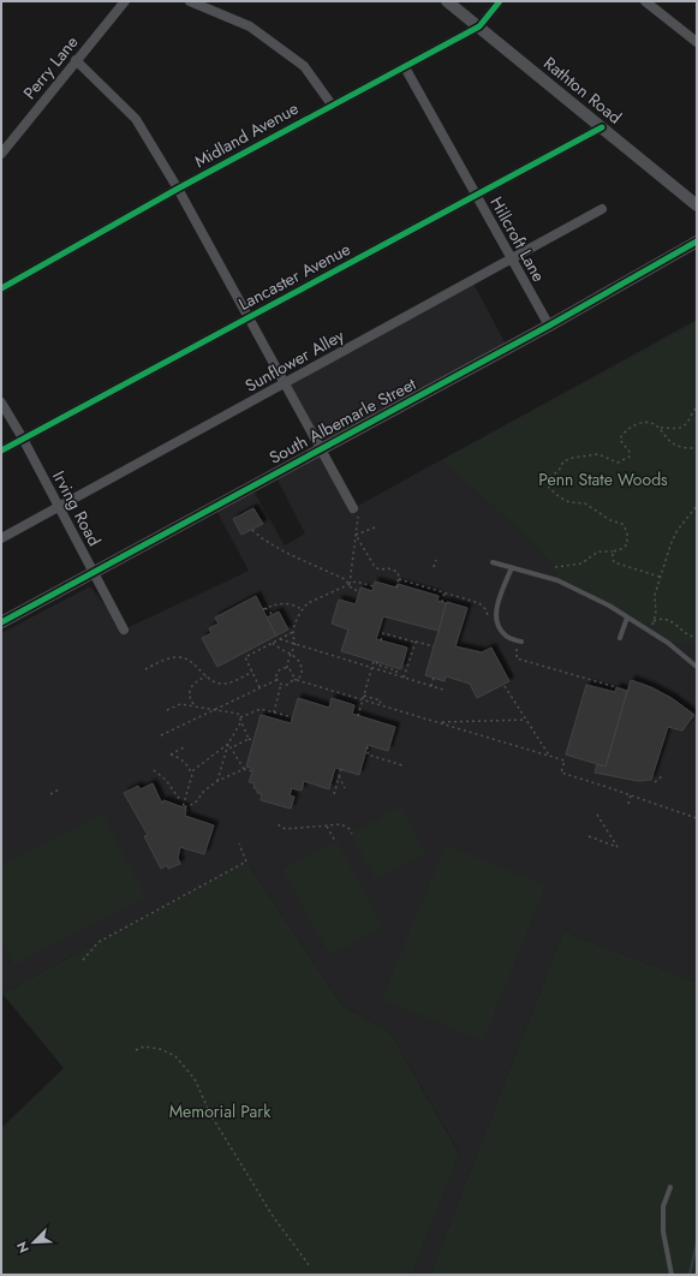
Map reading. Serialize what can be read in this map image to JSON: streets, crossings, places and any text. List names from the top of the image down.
{
  "streets": {
    "street": [
      "Perry Lane",
      "Rathton Road",
      "Midland Avenue",
      "Hillcroft Lane",
      "Lancaster Avenue",
      "Sunflower Alley",
      "South Albemarle Street",
      "Irving Road"
    ]
  },
  "crossings": [
    ["Rathton Road", "Midland Avenue"],
    ["Rathton Road", "Lancaster Avenue"],
    ["Midland Avenue", "Hillcroft Lane"],
    ["Hillcroft Lane", "Lancaster Avenue"],
    ["Hillcroft Lane", "Sunflower Alley"],
    ["Hillcroft Lane", "South Albemarle Street"],
    ["Lancaster Avenue", "Irving Road"],
    ["Sunflower Alley", "Irving Road"],
    ["South Albemarle Street", "Irving Road"]
  ],
  "parks": ["Penn State Woods", "Memorial Park"],
  "north": "bottom left"
}
